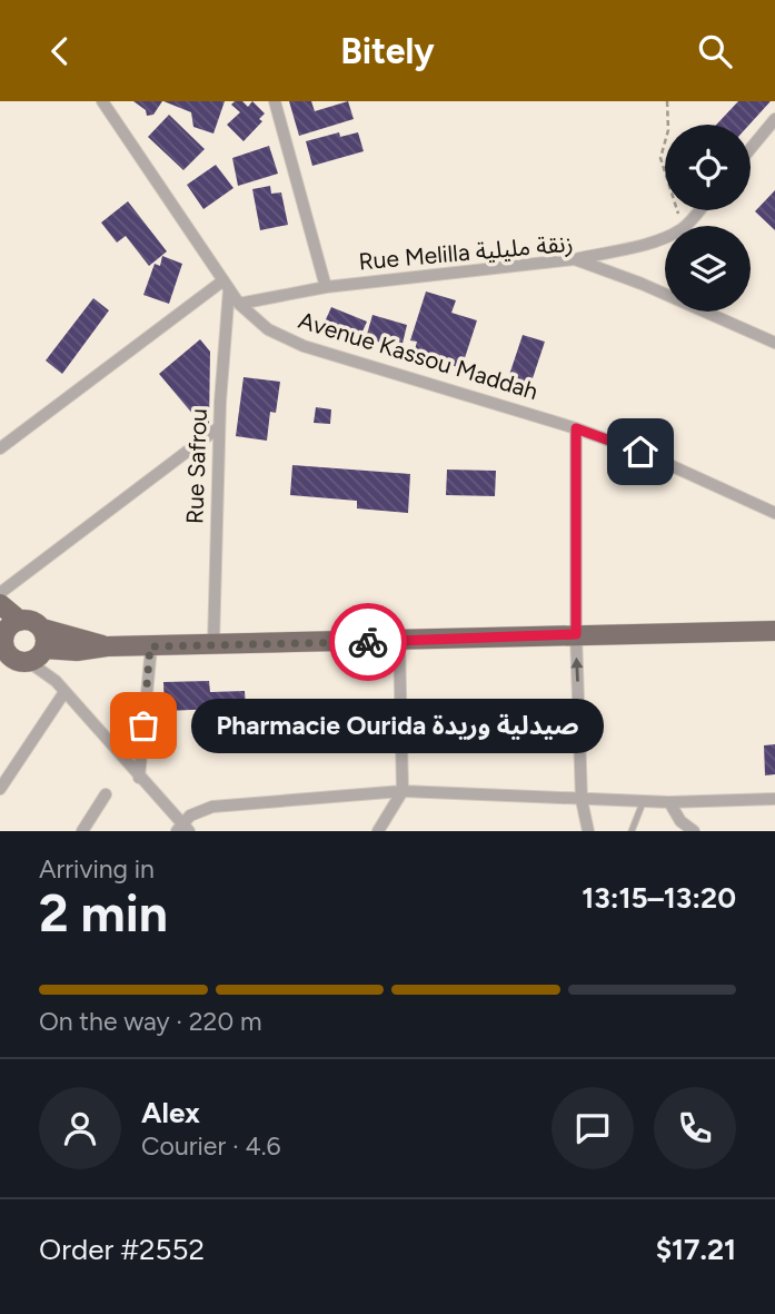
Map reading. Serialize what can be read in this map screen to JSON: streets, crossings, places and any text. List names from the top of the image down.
{
  "streets": {
    "street": ["Rue Melilla زنقة مليلية", "Avenue Kassou Maddah", "Rue Safrou"]
  },
  "crossings": [
    ["Rue Melilla زنقة مليلية", "Avenue Kassou Maddah"],
    ["Avenue Kassou Maddah", "Rue Safrou"]
  ],
  "places": ["Pharmacie Ourida صيدلية وريدة"],
  "page": {
    "header": "Bitely",
    "bubble": "Pharmacie Ourida صيدلية وريدة",
    "heading": ["2 min", "Arriving in", "13:15–13:20"],
    "panel": [
      "Alex",
      "Courier · 4.6",
      "Order #2552",
      "$17.21"
    ],
    "bar": "On the way · 220 m"
  }
}
